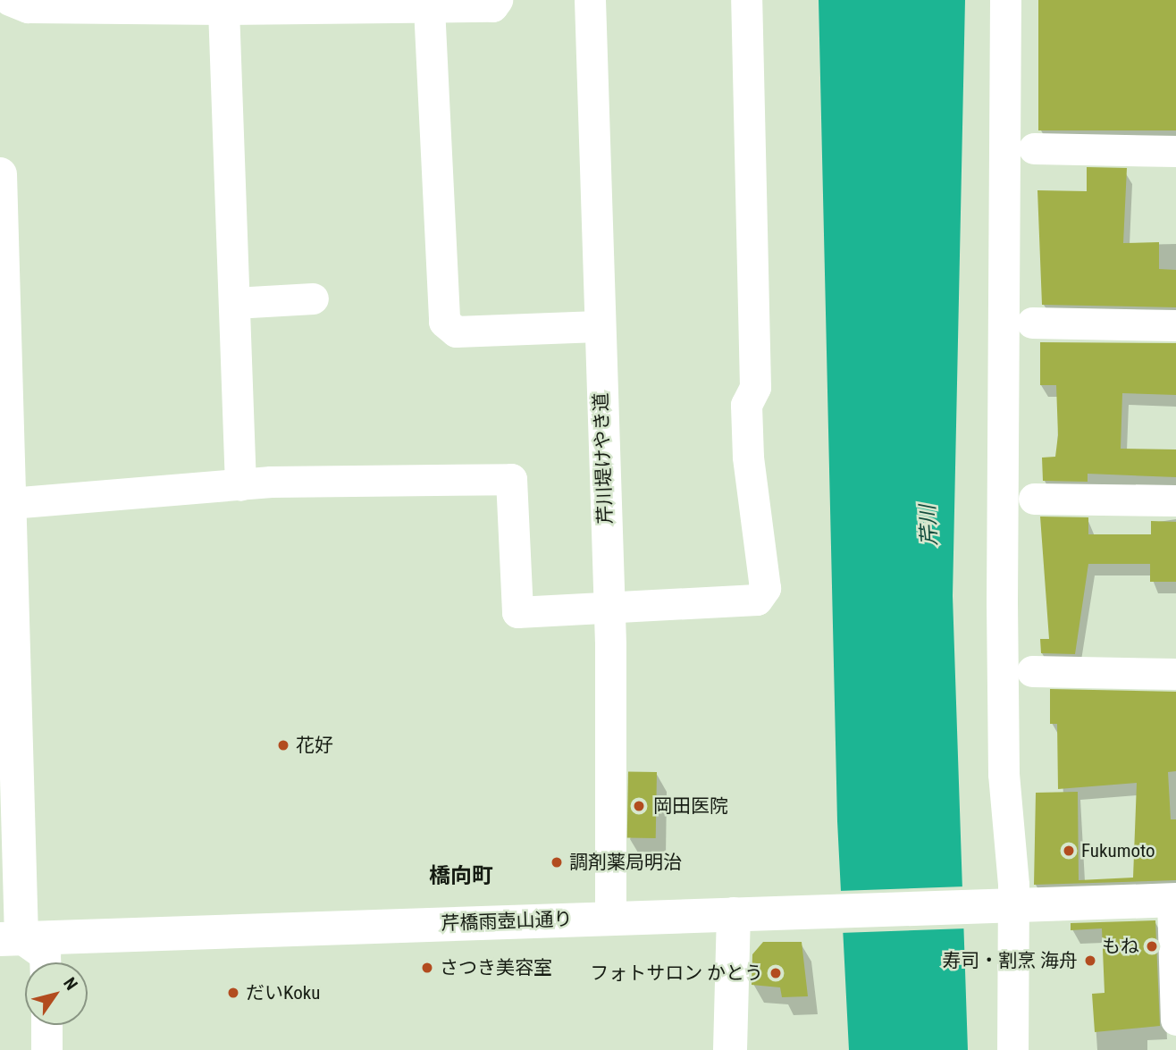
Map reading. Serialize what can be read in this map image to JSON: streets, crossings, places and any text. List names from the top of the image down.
{
  "streets": {
    "main road": ["芹橋雨壺山通り"],
    "street": ["芹川堤けやき道"]
  },
  "crossings": [
    ["芹川堤けやき道", "芹橋雨壺山通り"]
  ],
  "districts": ["橋向町"],
  "water": ["芹川"],
  "places": [
    "花好",
    "岡田医院",
    "Fukumoto",
    "調剤薬局明治",
    "もね",
    "寿司・割烹 海舟",
    "さつき美容室",
    "フォトサロン かとう",
    "だいKoku"
  ],
  "north": "top right"
}
